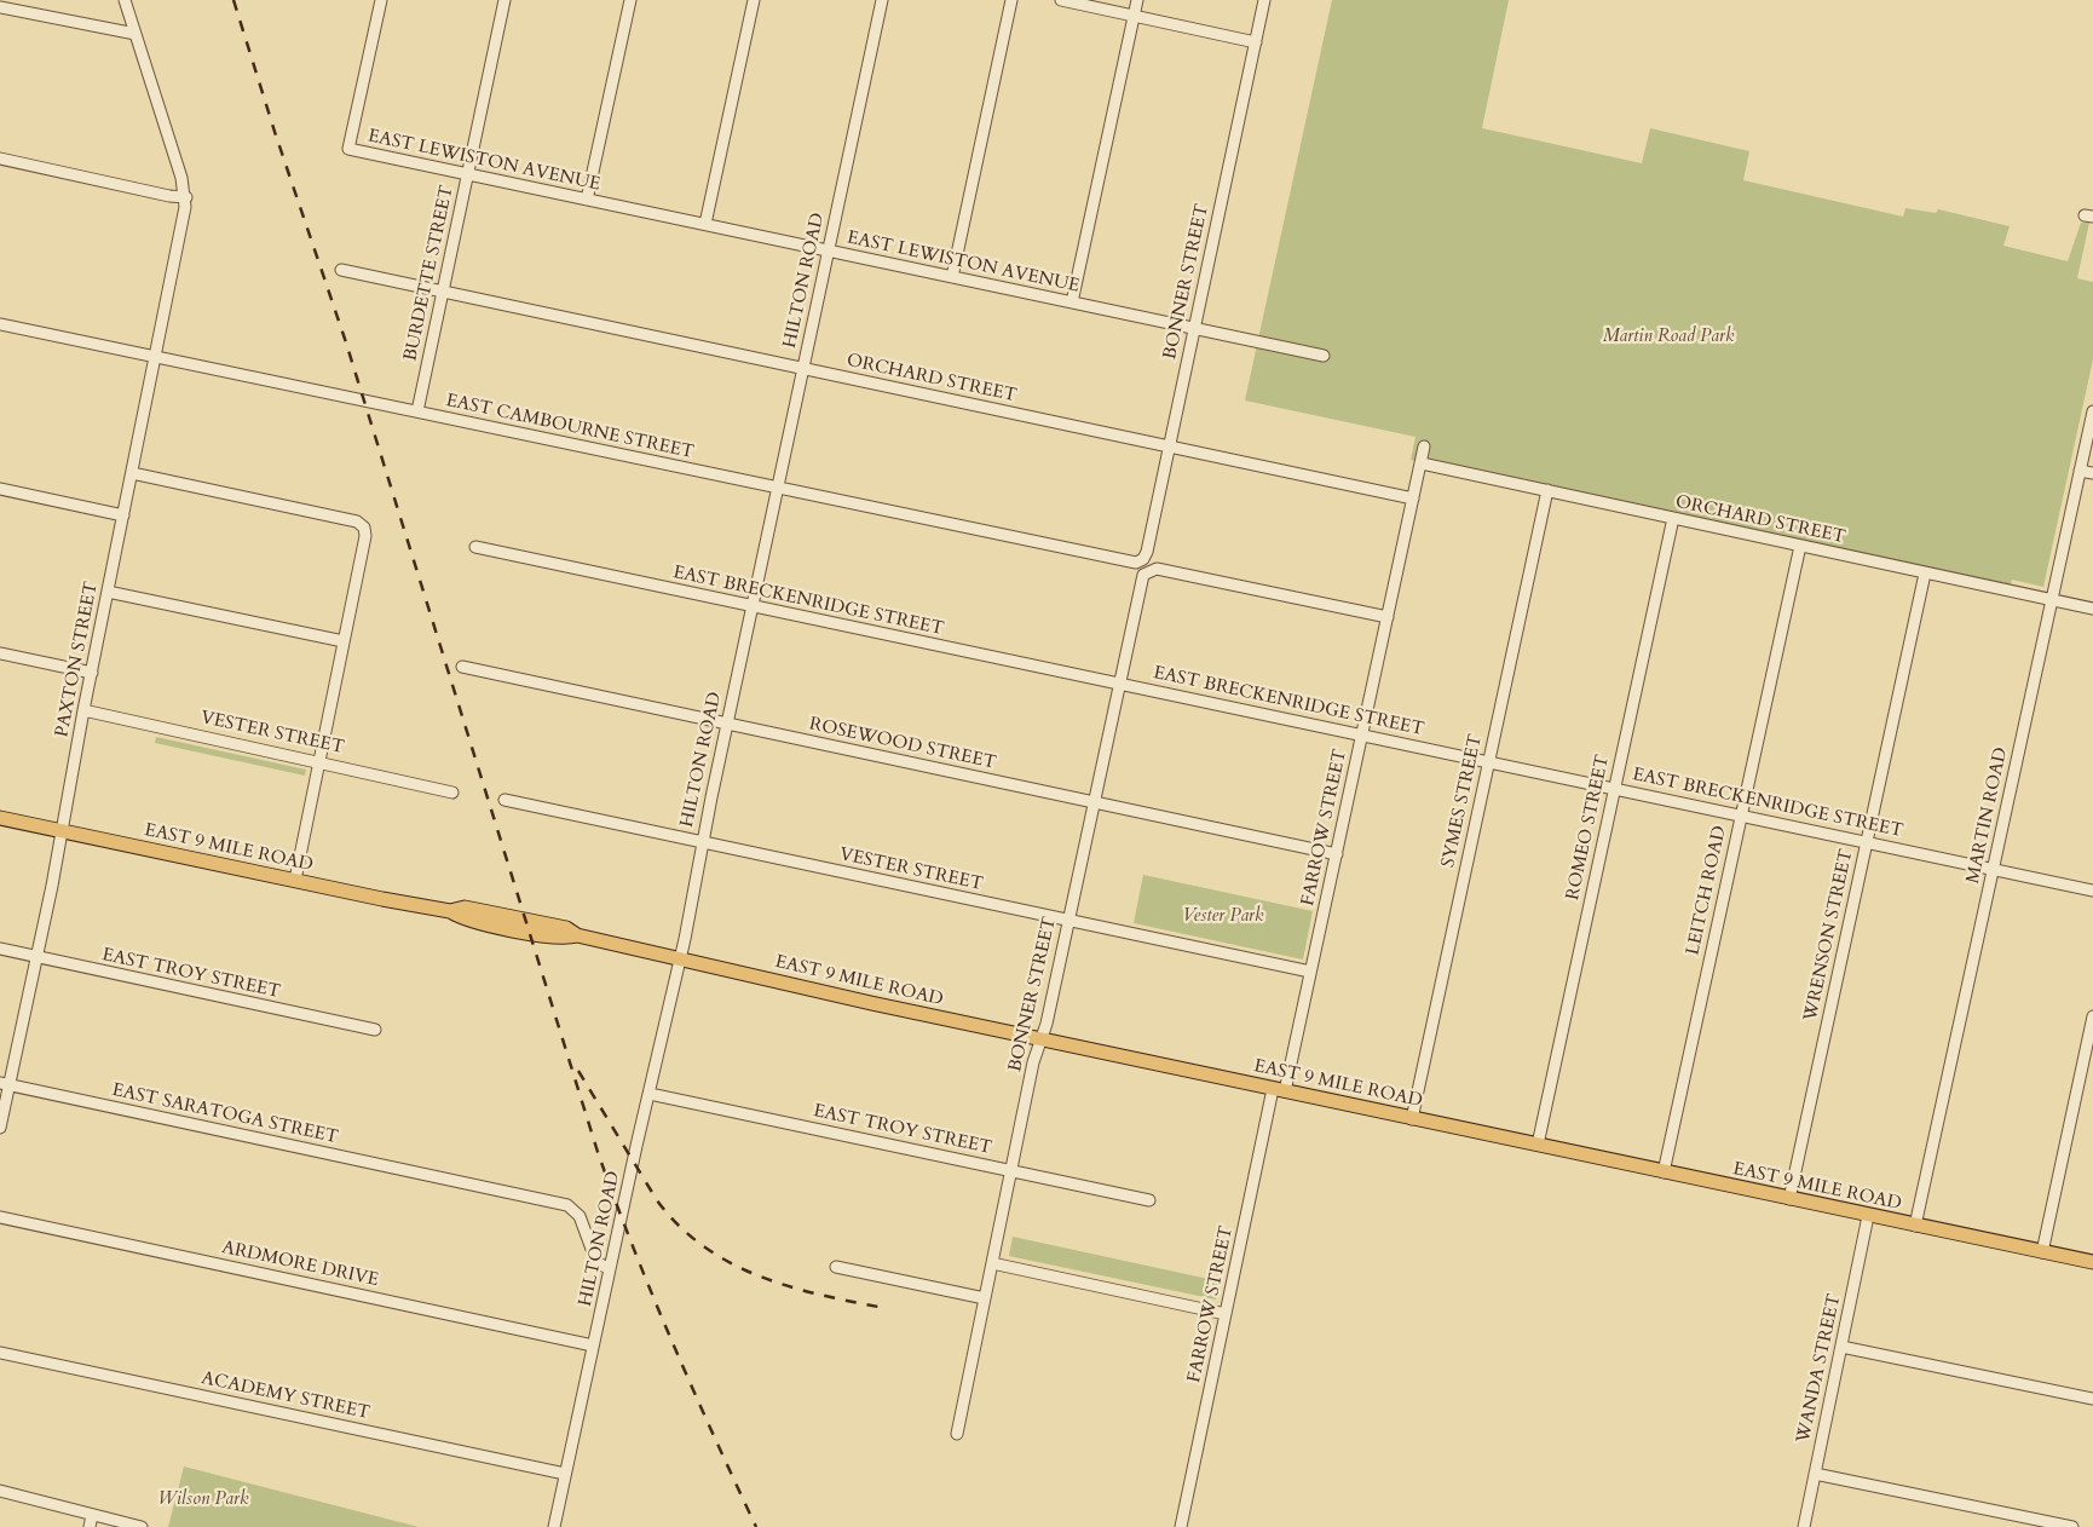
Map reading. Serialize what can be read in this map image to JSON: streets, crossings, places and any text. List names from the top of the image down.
{
  "streets": {
    "main road": ["EAST 9 MILE ROAD"],
    "street": [
      "EAST LEWISTON AVENUE",
      "BURDETTE STREET",
      "HILTON ROAD",
      "BONNER STREET",
      "ORCHARD STREET",
      "EAST CAMBOURNE STREET",
      "EAST BRECKENRIDGE STREET",
      "PAXTON STREET",
      "VESTER STREET",
      "ROSEWOOD STREET",
      "SYMES STREET",
      "MARTIN ROAD",
      "FARROW STREET",
      "ROMEO STREET",
      "LEITCH ROAD",
      "WRENSON STREET",
      "EAST TROY STREET",
      "EAST SARATOGA STREET",
      "ARDMORE DRIVE",
      "WANDA STREET",
      "ACADEMY STREET"
    ]
  },
  "crossings": [
    ["EAST LEWISTON AVENUE", "BURDETTE STREET"],
    ["EAST LEWISTON AVENUE", "HILTON ROAD"],
    ["EAST LEWISTON AVENUE", "BONNER STREET"],
    ["BURDETTE STREET", "ORCHARD STREET"],
    ["BURDETTE STREET", "EAST CAMBOURNE STREET"],
    ["HILTON ROAD", "ORCHARD STREET"],
    ["HILTON ROAD", "EAST CAMBOURNE STREET"],
    ["HILTON ROAD", "EAST BRECKENRIDGE STREET"],
    ["HILTON ROAD", "VESTER STREET"],
    ["HILTON ROAD", "ROSEWOOD STREET"],
    ["HILTON ROAD", "EAST 9 MILE ROAD"],
    ["HILTON ROAD", "EAST TROY STREET"],
    ["HILTON ROAD", "EAST SARATOGA STREET"],
    ["HILTON ROAD", "ARDMORE DRIVE"],
    ["HILTON ROAD", "ACADEMY STREET"],
    ["BONNER STREET", "ORCHARD STREET"],
    ["BONNER STREET", "EAST CAMBOURNE STREET"],
    ["BONNER STREET", "EAST BRECKENRIDGE STREET"],
    ["BONNER STREET", "VESTER STREET"],
    ["BONNER STREET", "ROSEWOOD STREET"],
    ["BONNER STREET", "FARROW STREET"],
    ["BONNER STREET", "EAST 9 MILE ROAD"],
    ["BONNER STREET", "EAST TROY STREET"],
    ["ORCHARD STREET", "SYMES STREET"],
    ["ORCHARD STREET", "MARTIN ROAD"],
    ["ORCHARD STREET", "FARROW STREET"],
    ["ORCHARD STREET", "ROMEO STREET"],
    ["ORCHARD STREET", "LEITCH ROAD"],
    ["ORCHARD STREET", "WRENSON STREET"],
    ["EAST CAMBOURNE STREET", "PAXTON STREET"],
    ["EAST BRECKENRIDGE STREET", "SYMES STREET"],
    ["EAST BRECKENRIDGE STREET", "MARTIN ROAD"],
    ["EAST BRECKENRIDGE STREET", "FARROW STREET"],
    ["EAST BRECKENRIDGE STREET", "ROMEO STREET"],
    ["EAST BRECKENRIDGE STREET", "LEITCH ROAD"],
    ["EAST BRECKENRIDGE STREET", "WRENSON STREET"],
    ["PAXTON STREET", "VESTER STREET"],
    ["PAXTON STREET", "EAST 9 MILE ROAD"],
    ["PAXTON STREET", "EAST TROY STREET"],
    ["PAXTON STREET", "EAST SARATOGA STREET"],
    ["VESTER STREET", "FARROW STREET"],
    ["ROSEWOOD STREET", "FARROW STREET"],
    ["SYMES STREET", "EAST 9 MILE ROAD"],
    ["MARTIN ROAD", "EAST 9 MILE ROAD"],
    ["FARROW STREET", "EAST 9 MILE ROAD"],
    ["ROMEO STREET", "EAST 9 MILE ROAD"],
    ["EAST 9 MILE ROAD", "LEITCH ROAD"],
    ["EAST 9 MILE ROAD", "WRENSON STREET"],
    ["EAST 9 MILE ROAD", "WANDA STREET"]
  ],
  "parks": ["Martin Road Park", "Vester Park", "Wilson Park"]
}
